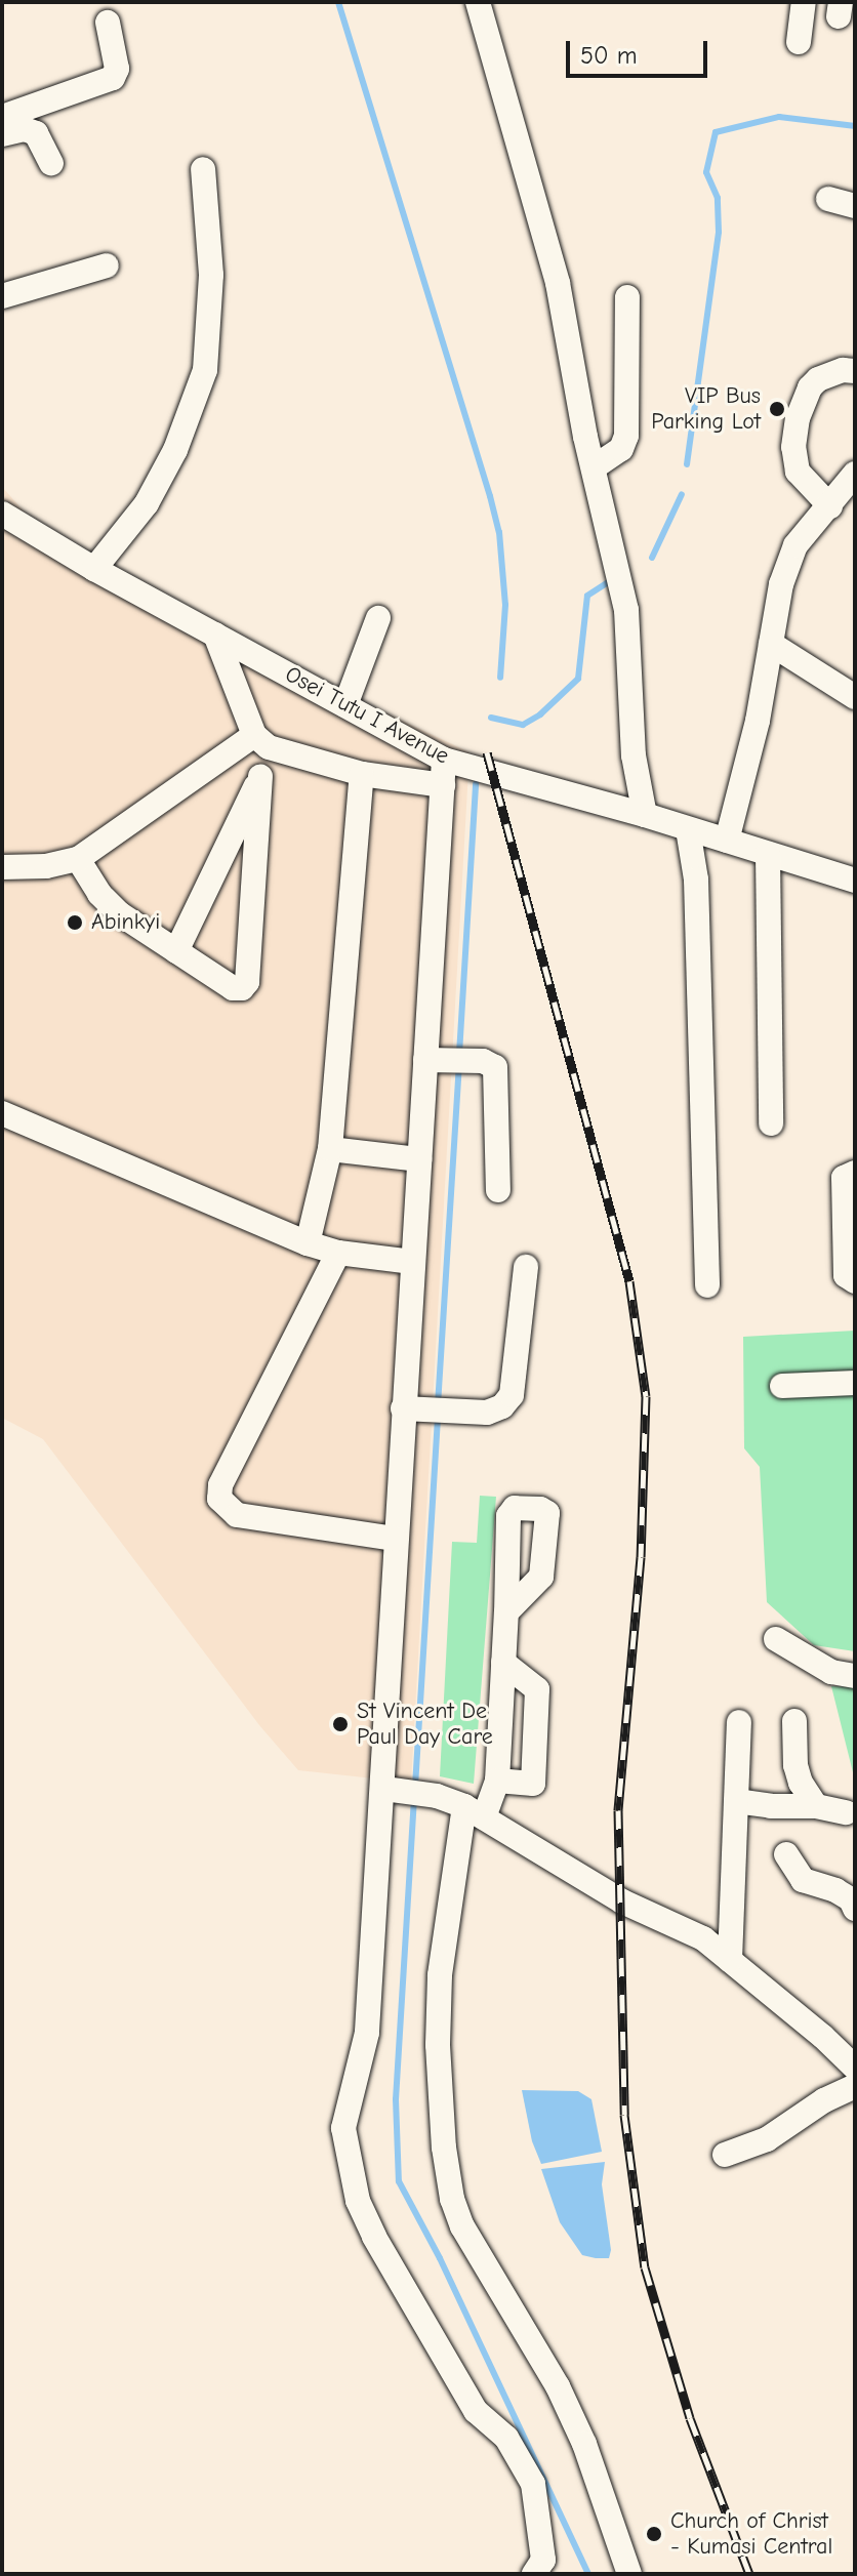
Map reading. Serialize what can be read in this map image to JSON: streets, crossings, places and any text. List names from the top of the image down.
{
  "streets": {
    "street": ["Osei Tutu I Avenue"]
  },
  "places": [
    "VIP Bus Parking Lot",
    "Abinkyi",
    "St Vincent De Paul Day Care",
    "Church of Christ - Kumasi Central"
  ],
  "scale_bar": "50 m"
}
